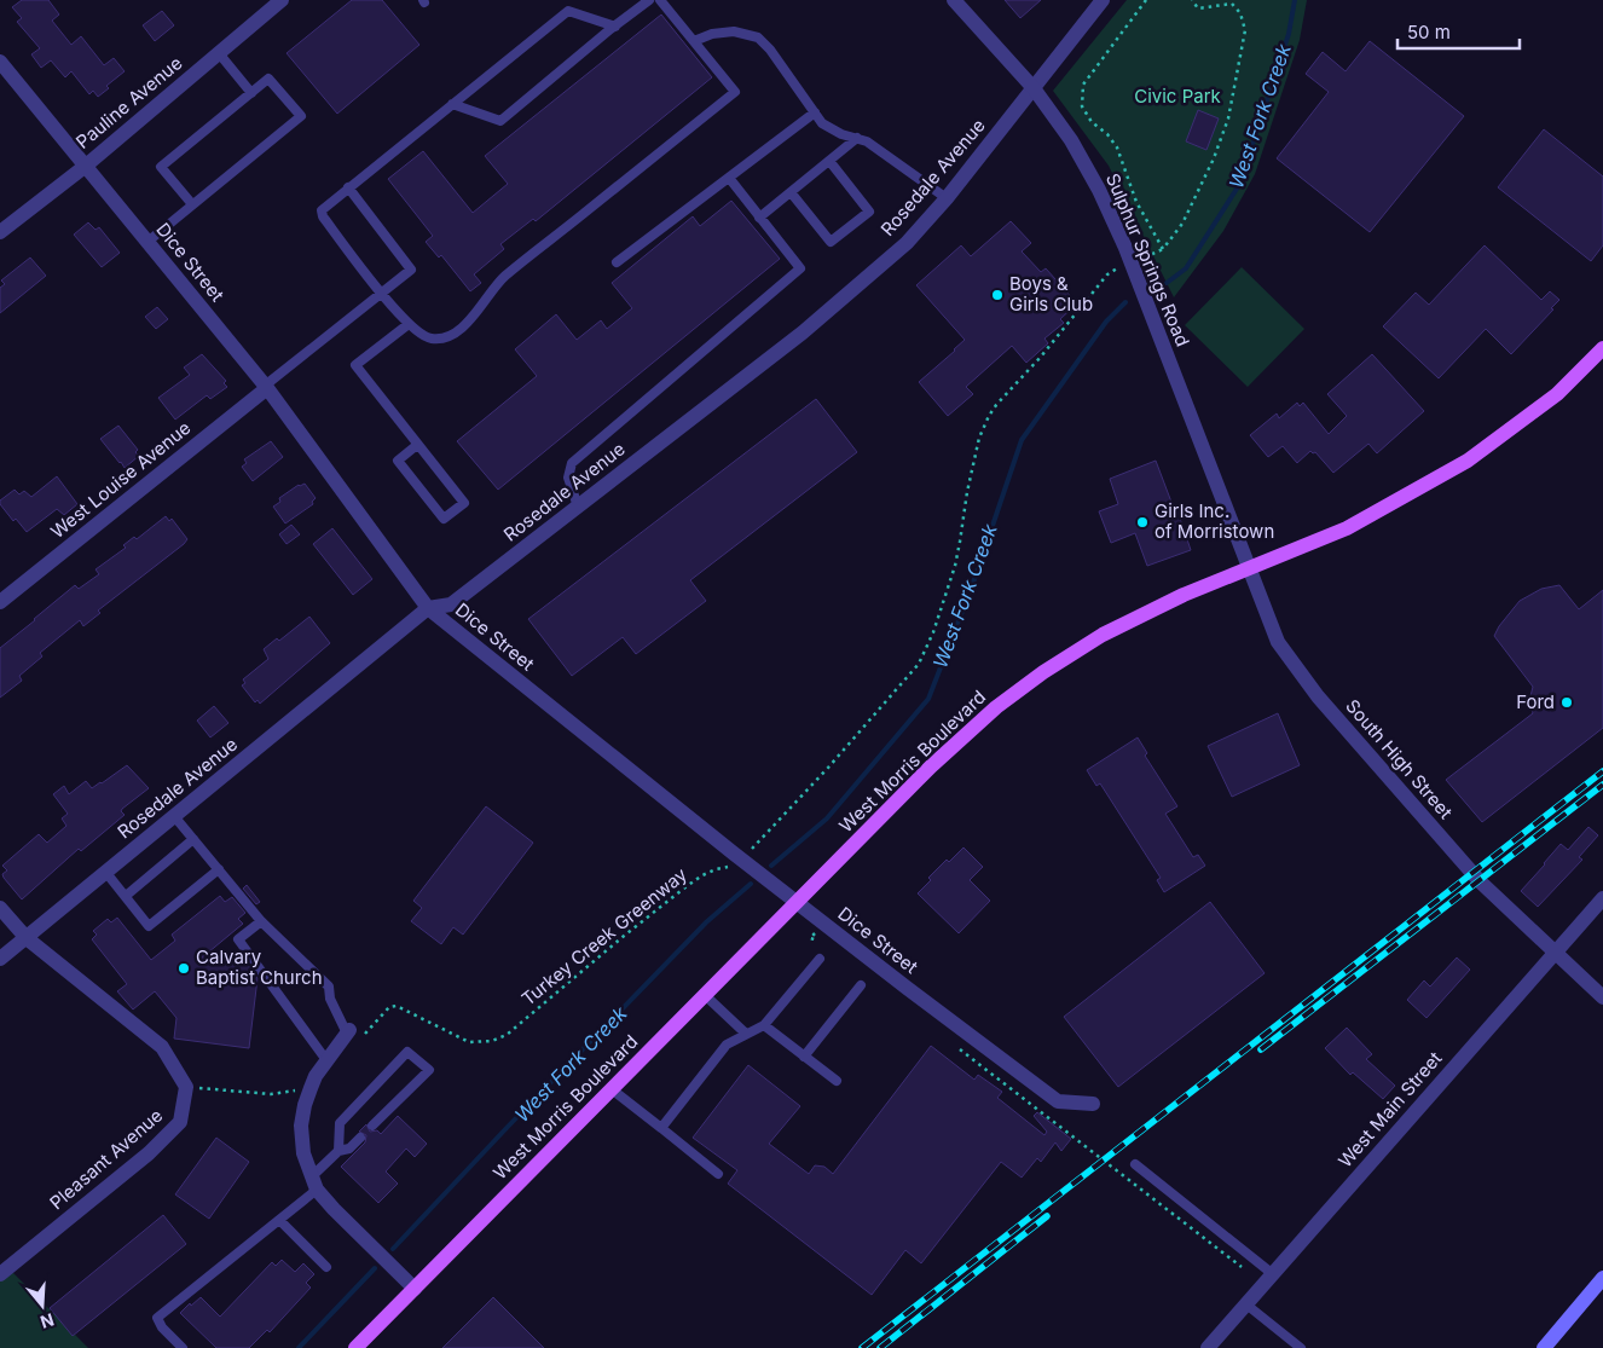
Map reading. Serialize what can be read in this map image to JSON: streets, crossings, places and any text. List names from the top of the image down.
{
  "streets": {
    "main road": ["West Morris Boulevard"],
    "street": [
      "Pauline Avenue",
      "Rosedale Avenue",
      "Sulphur Springs Road",
      "Dice Street",
      "West Louise Avenue",
      "South High Street",
      "West Main Street",
      "Pleasant Avenue"
    ],
    "path": ["Turkey Creek Greenway"]
  },
  "crossings": [
    ["Pauline Avenue", "Dice Street"],
    ["Rosedale Avenue", "Sulphur Springs Road"],
    ["Rosedale Avenue", "Dice Street"],
    ["Sulphur Springs Road", "South High Street"],
    ["Sulphur Springs Road", "West Morris Boulevard"],
    ["Dice Street", "West Louise Avenue"],
    ["Dice Street", "West Morris Boulevard"],
    ["Dice Street", "Turkey Creek Greenway"],
    ["South High Street", "West Morris Boulevard"],
    ["South High Street", "West Main Street"]
  ],
  "water": ["West Fork Creek"],
  "parks": ["Civic Park"],
  "places": [
    "Boys & Girls Club",
    "Girls Inc. of Morristown",
    "Ford",
    "Calvary Baptist Church"
  ],
  "scale_bar": "50 m",
  "north": "bottom"
}
